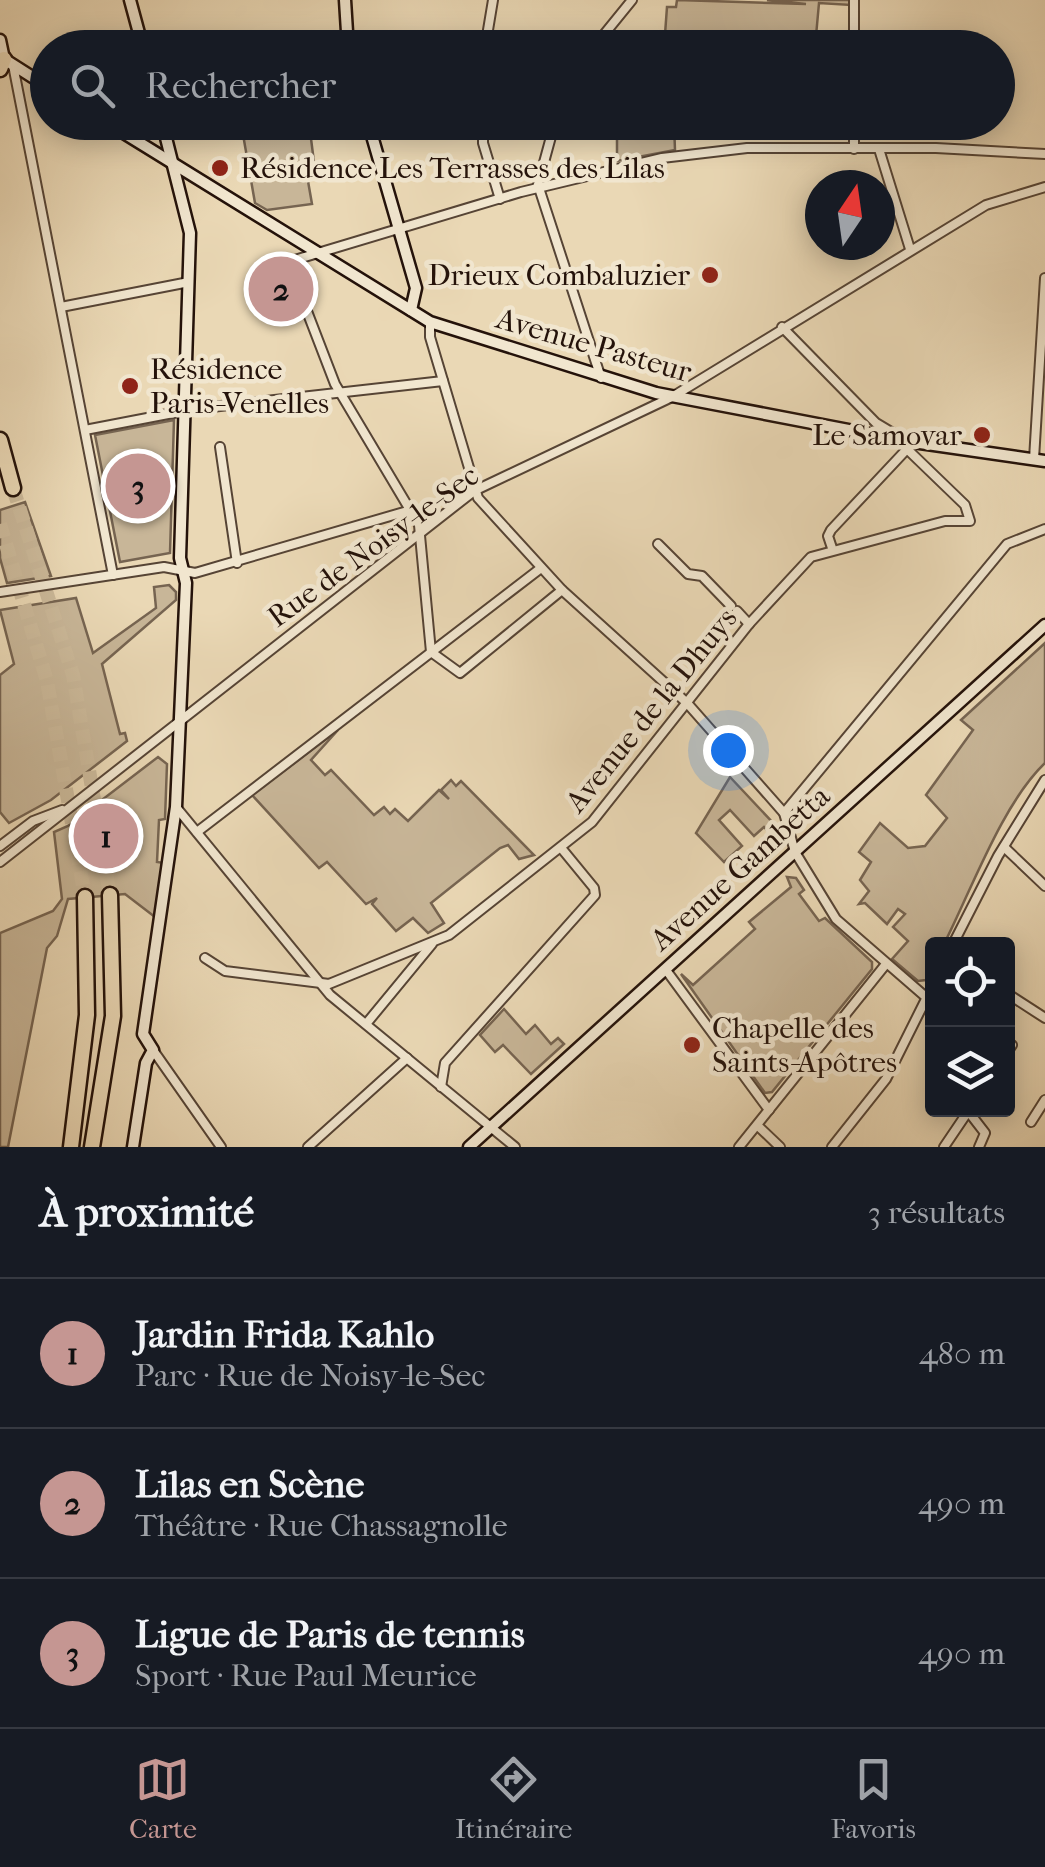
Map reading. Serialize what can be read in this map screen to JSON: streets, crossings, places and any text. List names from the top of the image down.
{
  "streets": {
    "main road": ["Avenue Pasteur", "Avenue Gambetta"],
    "street": ["Rue de Noisy-le-Sec", "Avenue de la Dhuys"]
  },
  "crossings": [
    ["Avenue Pasteur", "Rue de Noisy-le-Sec"],
    ["Avenue Pasteur", "Avenue de la Dhuys"]
  ],
  "places": [
    "Résidence Les Terrasses des Lilas",
    "Drieux Combaluzier",
    "Résidence Paris-Venelles",
    "Le Samovar",
    "Chapelle des Saints-Apôtres"
  ],
  "north": "top",
  "page": {
    "search": "Rechercher",
    "pins": ["2", "3", "1"],
    "heading": ["À proximité", "3 résultats"],
    "list": [
      {
        "mark": "1",
        "name": "Jardin Frida Kahlo",
        "note": "Parc · Rue de Noisy-le-Sec",
        "value": "480 m"
      },
      {
        "mark": "2",
        "name": "Lilas en Scène",
        "note": "Théâtre · Rue Chassagnolle",
        "value": "490 m"
      },
      {
        "mark": "3",
        "name": "Ligue de Paris de tennis",
        "note": "Sport · Rue Paul Meurice",
        "value": "490 m"
      }
    ],
    "nav": ["Carte", "Itinéraire", "Favoris"]
  }
}
